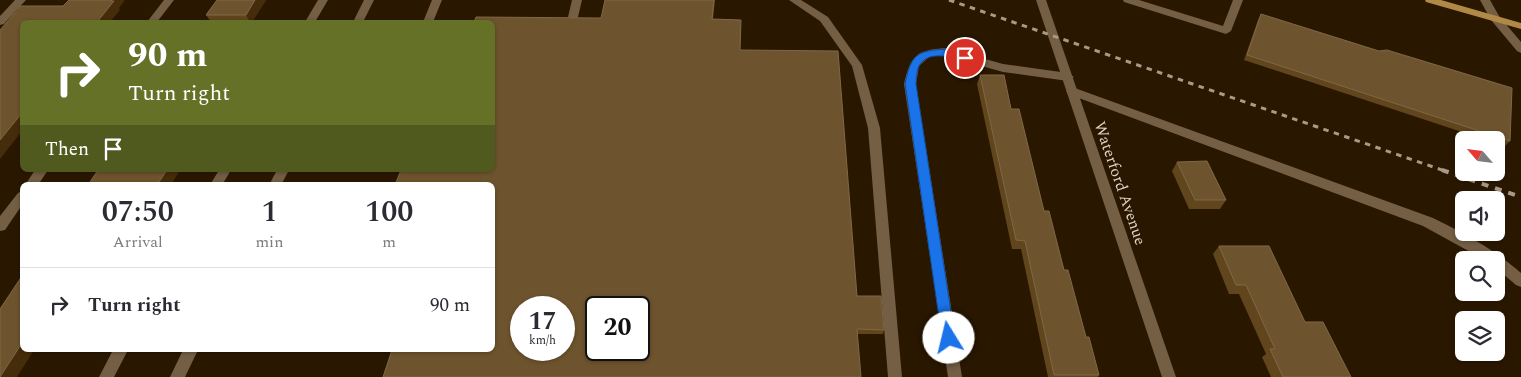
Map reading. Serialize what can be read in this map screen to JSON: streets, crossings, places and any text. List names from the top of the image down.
{
  "streets": {
    "street": ["Waterford Avenue"]
  },
  "north": "top left",
  "page": {
    "turn": ["90 m", "Turn right"],
    "then": "Then",
    "eta": [
      "07:50",
      "Arrival",
      "1",
      "min",
      "100",
      "m"
    ],
    "list": [
      {
        "name": "Turn right",
        "value": "90 m"
      }
    ],
    "speed": "17 km/h",
    "limit": "20"
  }
}
